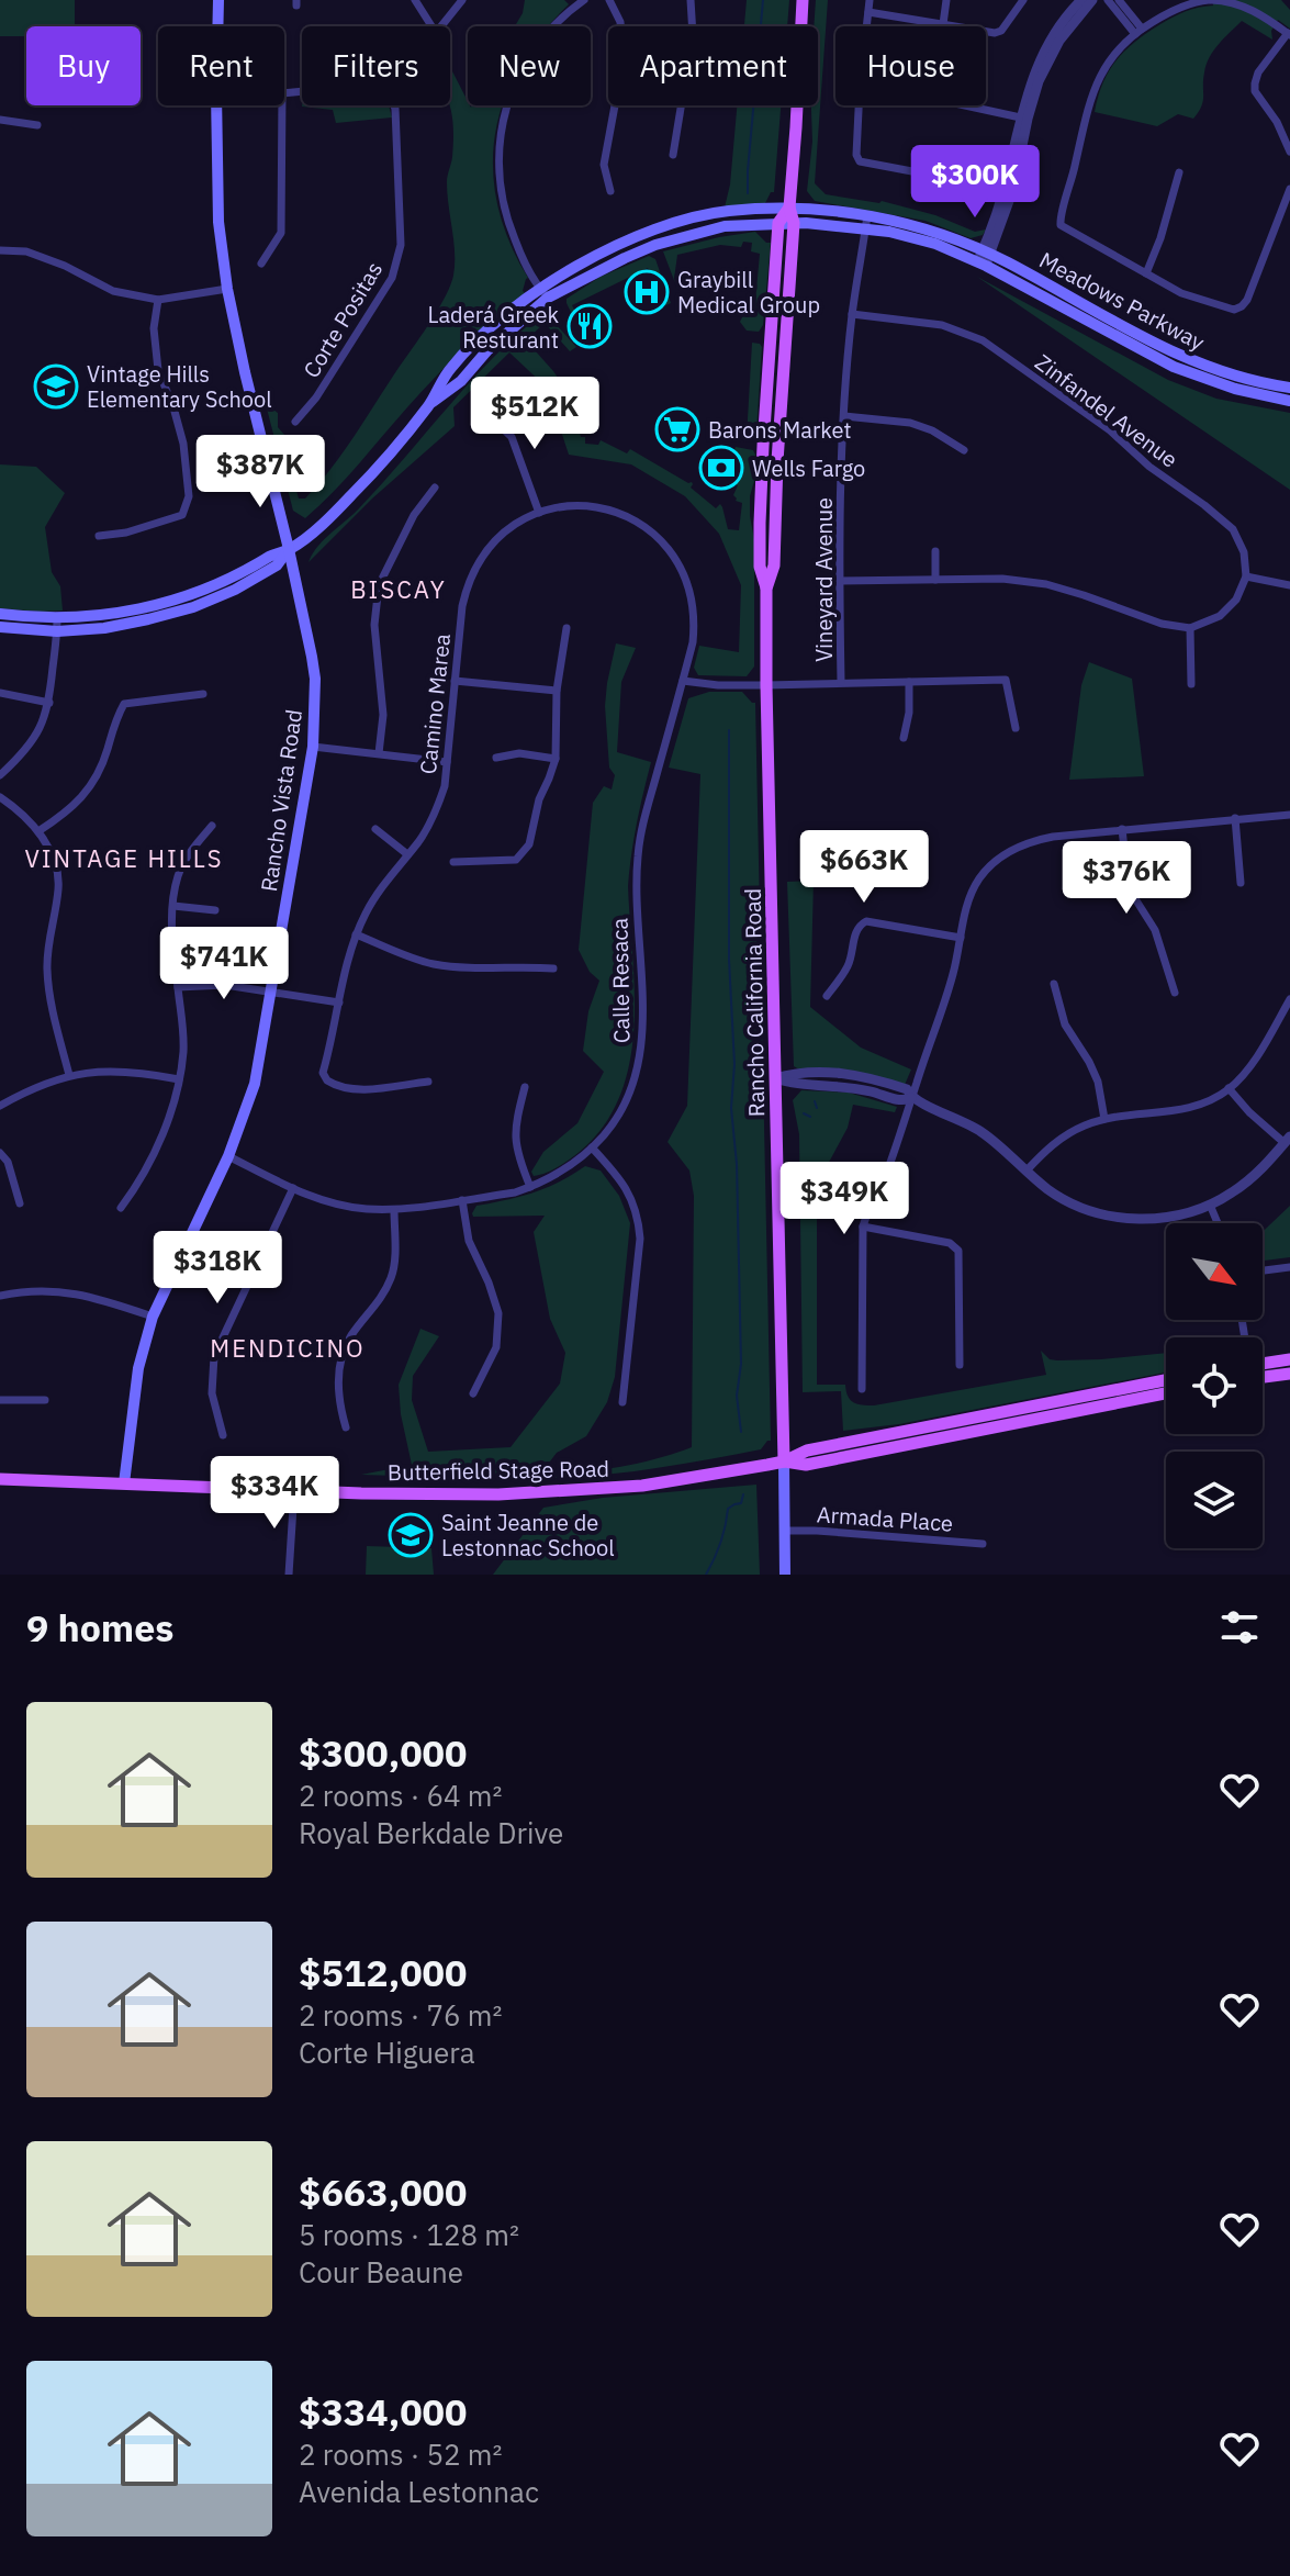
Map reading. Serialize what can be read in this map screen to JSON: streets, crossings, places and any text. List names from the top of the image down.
{
  "streets": {
    "main road": [
      "Meadows Parkway",
      "Rancho Vista Road",
      "Rancho California Road",
      "Butterfield Stage Road"
    ],
    "street": [
      "Corte Positas",
      "Zinfandel Avenue",
      "Vineyard Avenue",
      "Camino Marea",
      "Calle Resaca",
      "Armada Place"
    ]
  },
  "crossings": [
    ["Meadows Parkway", "Vineyard Avenue"],
    ["Meadows Parkway", "Rancho Vista Road"],
    ["Meadows Parkway", "Rancho California Road"],
    ["Zinfandel Avenue", "Vineyard Avenue"],
    ["Camino Marea", "Calle Resaca"],
    ["Rancho Vista Road", "Calle Resaca"],
    ["Rancho Vista Road", "Butterfield Stage Road"],
    ["Rancho California Road", "Butterfield Stage Road"],
    ["Rancho California Road", "Armada Place"]
  ],
  "districts": ["BISCAY", "VINTAGE HILLS", "MENDICINO"],
  "places": {
    "hospital": ["Graybill Medical Group"],
    "restaurant": ["Laderá Greek Resturant"],
    "school or university": ["Vintage Hills Elementary School", "Saint Jeanne de Lestonnac School"],
    "supermarket": ["Barons Market"],
    "bank": ["Wells Fargo"]
  },
  "north": "bottom right",
  "page": {
    "chip": [
      "Buy",
      "Rent",
      "Filters",
      "New",
      "Apartment",
      "House"
    ],
    "price": [
      "$300K",
      "$512K",
      "$387K",
      "$663K",
      "$376K",
      "$741K",
      "$349K",
      "$318K",
      "$334K"
    ],
    "heading": "9 homes",
    "list": [
      {
        "name": "$300,000",
        "note": "2 rooms · 64 m² · Royal Berkdale Drive"
      },
      {
        "name": "$512,000",
        "note": "2 rooms · 76 m² · Corte Higuera"
      },
      {
        "name": "$663,000",
        "note": "5 rooms · 128 m² · Cour Beaune"
      },
      {
        "name": "$334,000",
        "note": "2 rooms · 52 m² · Avenida Lestonnac"
      }
    ]
  }
}
